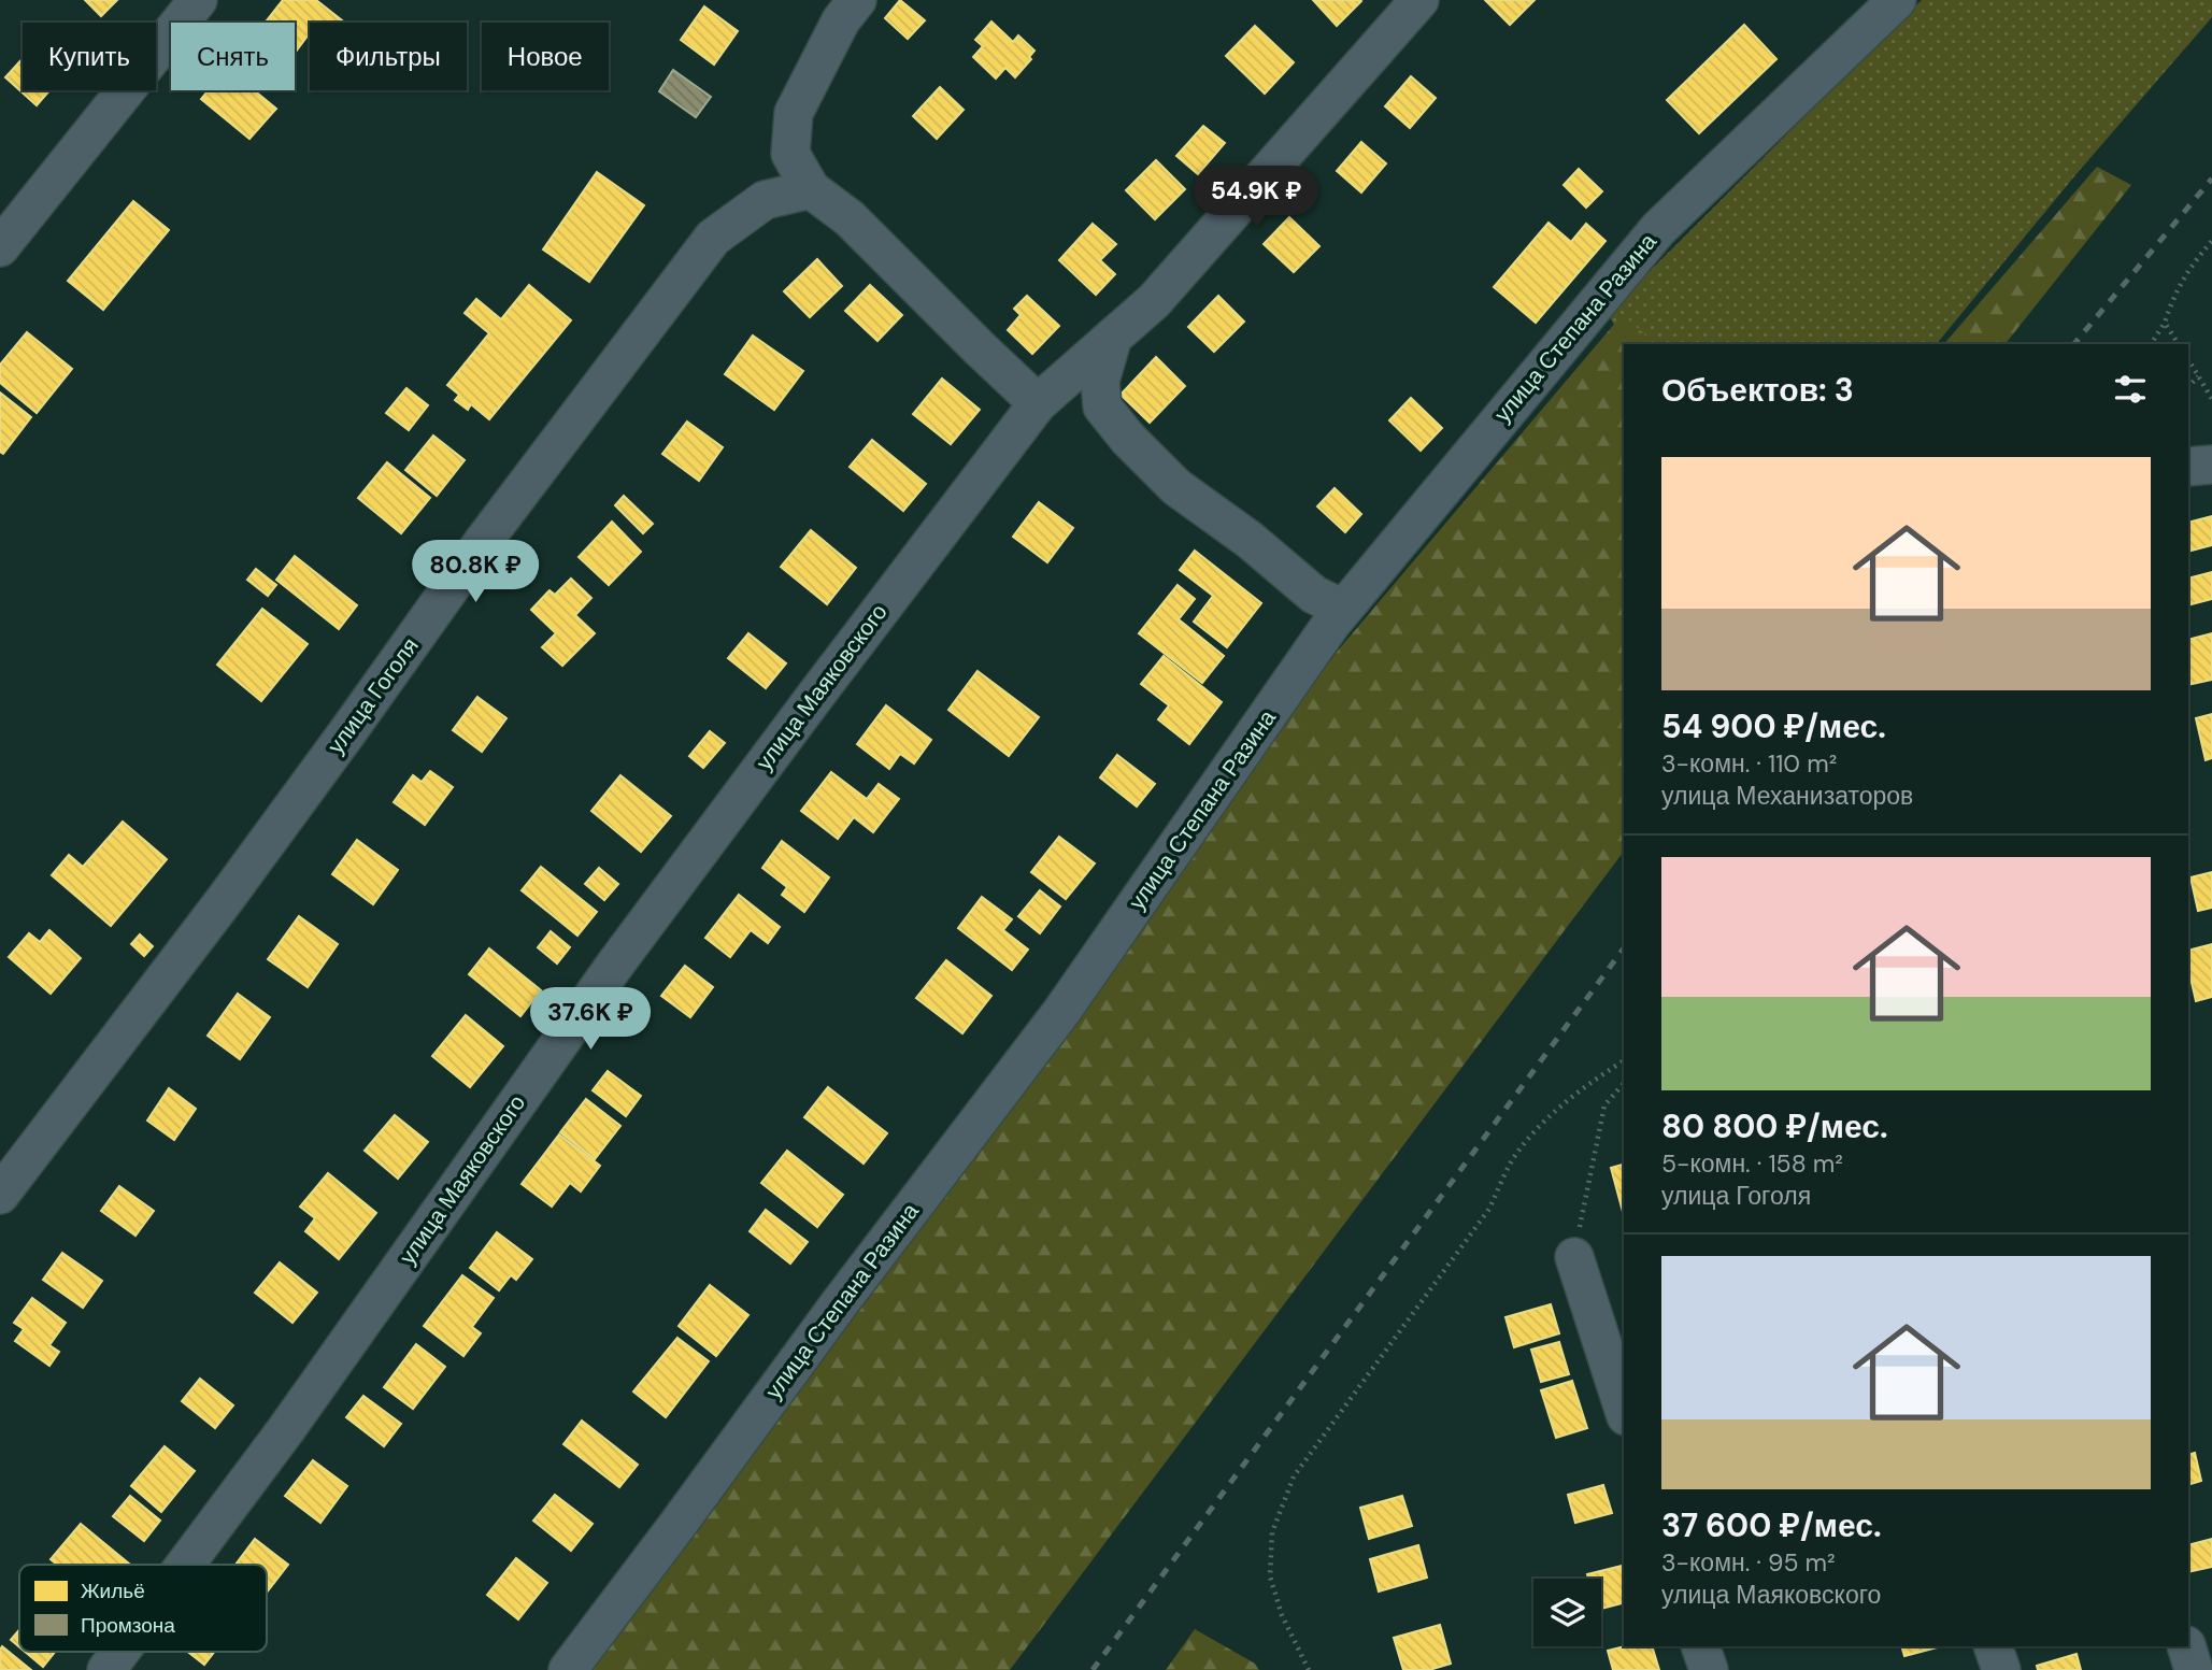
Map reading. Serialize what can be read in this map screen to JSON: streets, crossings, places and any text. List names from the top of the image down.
{
  "streets": {
    "street": ["улица Степана Разина", "улица Маяковского", "улица Гоголя"]
  },
  "legend": ["Жильё", "Промзона"],
  "page": {
    "chip": [
      "Купить",
      "Снять",
      "Фильтры",
      "Новое"
    ],
    "price": ["54.9K ₽", "80.8K ₽", "37.6K ₽"],
    "heading": "Объектов: 3",
    "list": [
      {
        "name": "54 900 ₽/мес.",
        "note": "3-комн. · 110 m² · улица Механизаторов"
      },
      {
        "name": "80 800 ₽/мес.",
        "note": "5-комн. · 158 m² · улица Гоголя"
      },
      {
        "name": "37 600 ₽/мес.",
        "note": "3-комн. · 95 m² · улица Маяковского"
      }
    ]
  }
}
